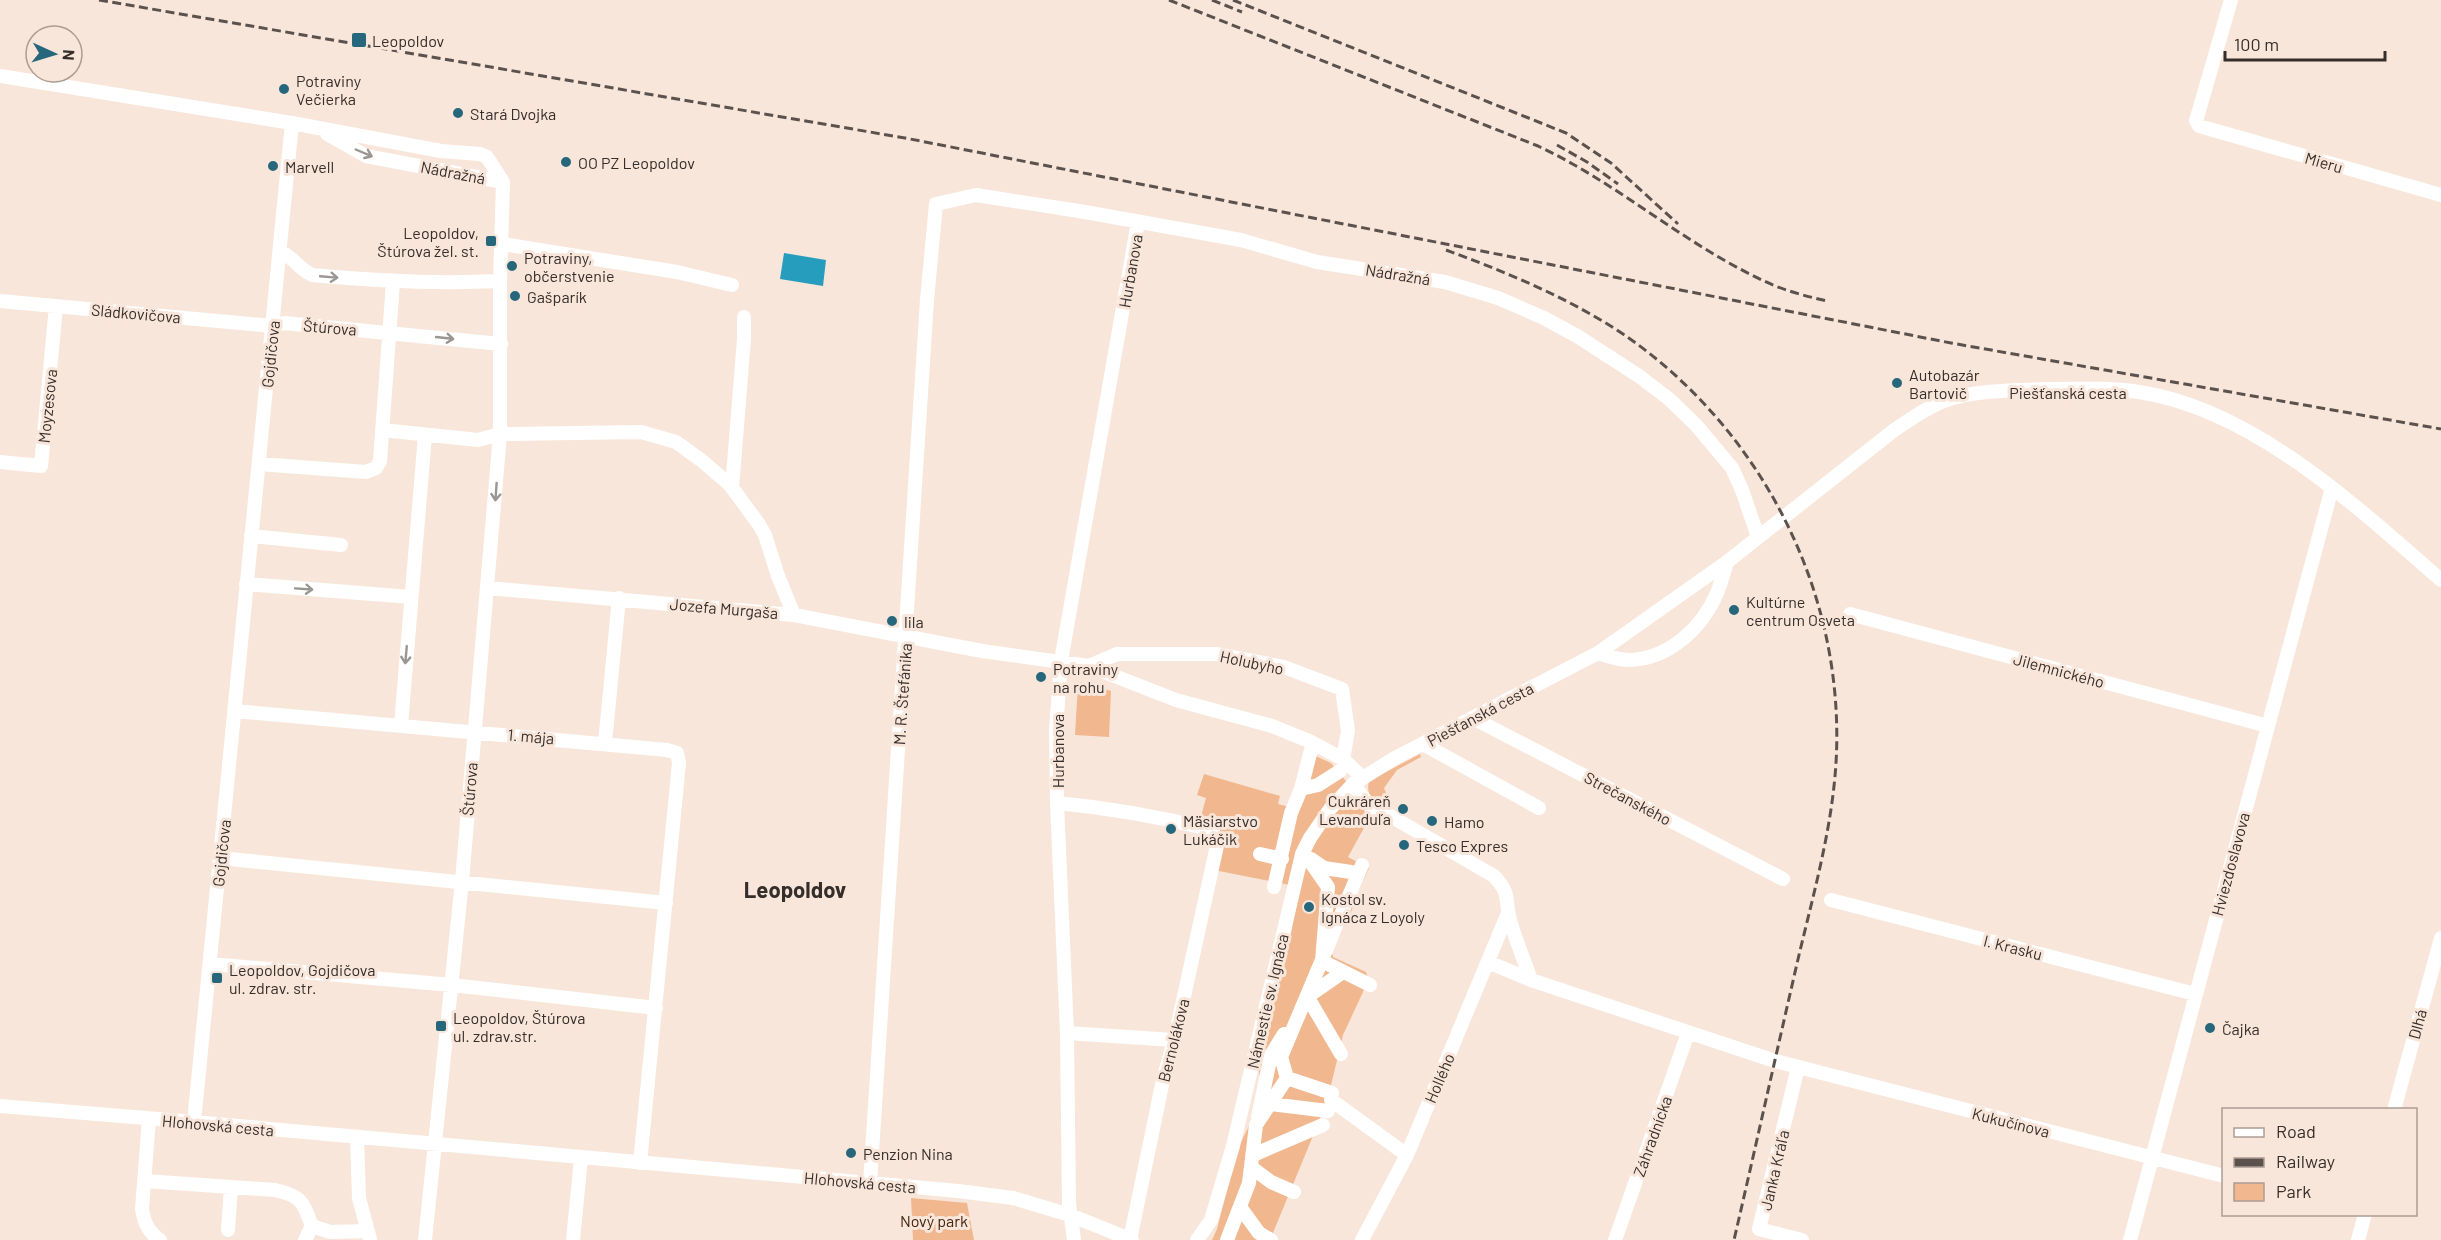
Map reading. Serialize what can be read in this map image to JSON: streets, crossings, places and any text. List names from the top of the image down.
{
  "streets": {
    "street": [
      "Mieru",
      "Nádražná",
      "Hurbanova",
      "Sládkovičova",
      "Štúrova",
      "Gojdičova",
      "Piešťanská cesta",
      "Moyzesova",
      "Jozefa Murgaša",
      "Holubyho",
      "Jilemnického",
      "M. R. Štefánika",
      "1. mája",
      "Strečanského",
      "Hviezdoslavova",
      "I. Krasku",
      "Námestie sv. Ignáca",
      "Dlhá",
      "Bernolákova",
      "Hollého",
      "Kukučínova",
      "Hlohovská cesta",
      "Záhradnícka",
      "Janka Kráľa"
    ]
  },
  "crossings": [
    ["Nádražná", "Hurbanova"],
    ["Nádražná", "Štúrova"],
    ["Nádražná", "Gojdičova"],
    ["Nádražná", "Piešťanská cesta"],
    ["Nádražná", "M. R. Štefánika"],
    ["Hurbanova", "Bernolákova"],
    ["Hurbanova", "Hlohovská cesta"],
    ["Sládkovičova", "Štúrova"],
    ["Sládkovičova", "Gojdičova"],
    ["Sládkovičova", "Moyzesova"],
    ["Štúrova", "Gojdičova"],
    ["Štúrova", "Jozefa Murgaša"],
    ["Štúrova", "1. mája"],
    ["Štúrova", "Hlohovská cesta"],
    ["Gojdičova", "1. mája"],
    ["Gojdičova", "Hlohovská cesta"],
    ["Piešťanská cesta", "Strečanského"],
    ["Piešťanská cesta", "Hviezdoslavova"],
    ["Piešťanská cesta", "Námestie sv. Ignáca"],
    ["Jilemnického", "Hviezdoslavova"],
    ["M. R. Štefánika", "Hlohovská cesta"],
    ["1. mája", "Hlohovská cesta"],
    ["Hviezdoslavova", "I. Krasku"],
    ["Hviezdoslavova", "Kukučínova"],
    ["Bernolákova", "Hlohovská cesta"],
    ["Kukučínova", "Záhradnícka"],
    ["Kukučínova", "Janka Kráľa"]
  ],
  "districts": ["Leopoldov"],
  "parks": ["Nový park"],
  "places": {
    "transit": [
      "Leopoldov",
      "Leopoldov, Štúrova žel. st.",
      "Leopoldov, Gojdičova ul. zdrav. str.",
      "Leopoldov, Štúrova ul. zdrav.str."
    ],
    "other": [
      "Potraviny Večierka",
      "Stará Dvojka",
      "OO PZ Leopoldov",
      "Marvell",
      "Potraviny, občerstvenie",
      "Gašparík",
      "Autobazár Bartovič",
      "Kultúrne centrum Osveta",
      "lila",
      "Potraviny na rohu",
      "Cukráreň Levanduľa",
      "Hamo",
      "Mäsiarstvo Lukáčik",
      "Tesco Expres",
      "Kostol sv. Ignáca z Loyoly",
      "Čajka",
      "Penzion Nina"
    ]
  },
  "legend": ["Road", "Railway", "Park"],
  "scale_bar": "100 m",
  "north": "right"
}
